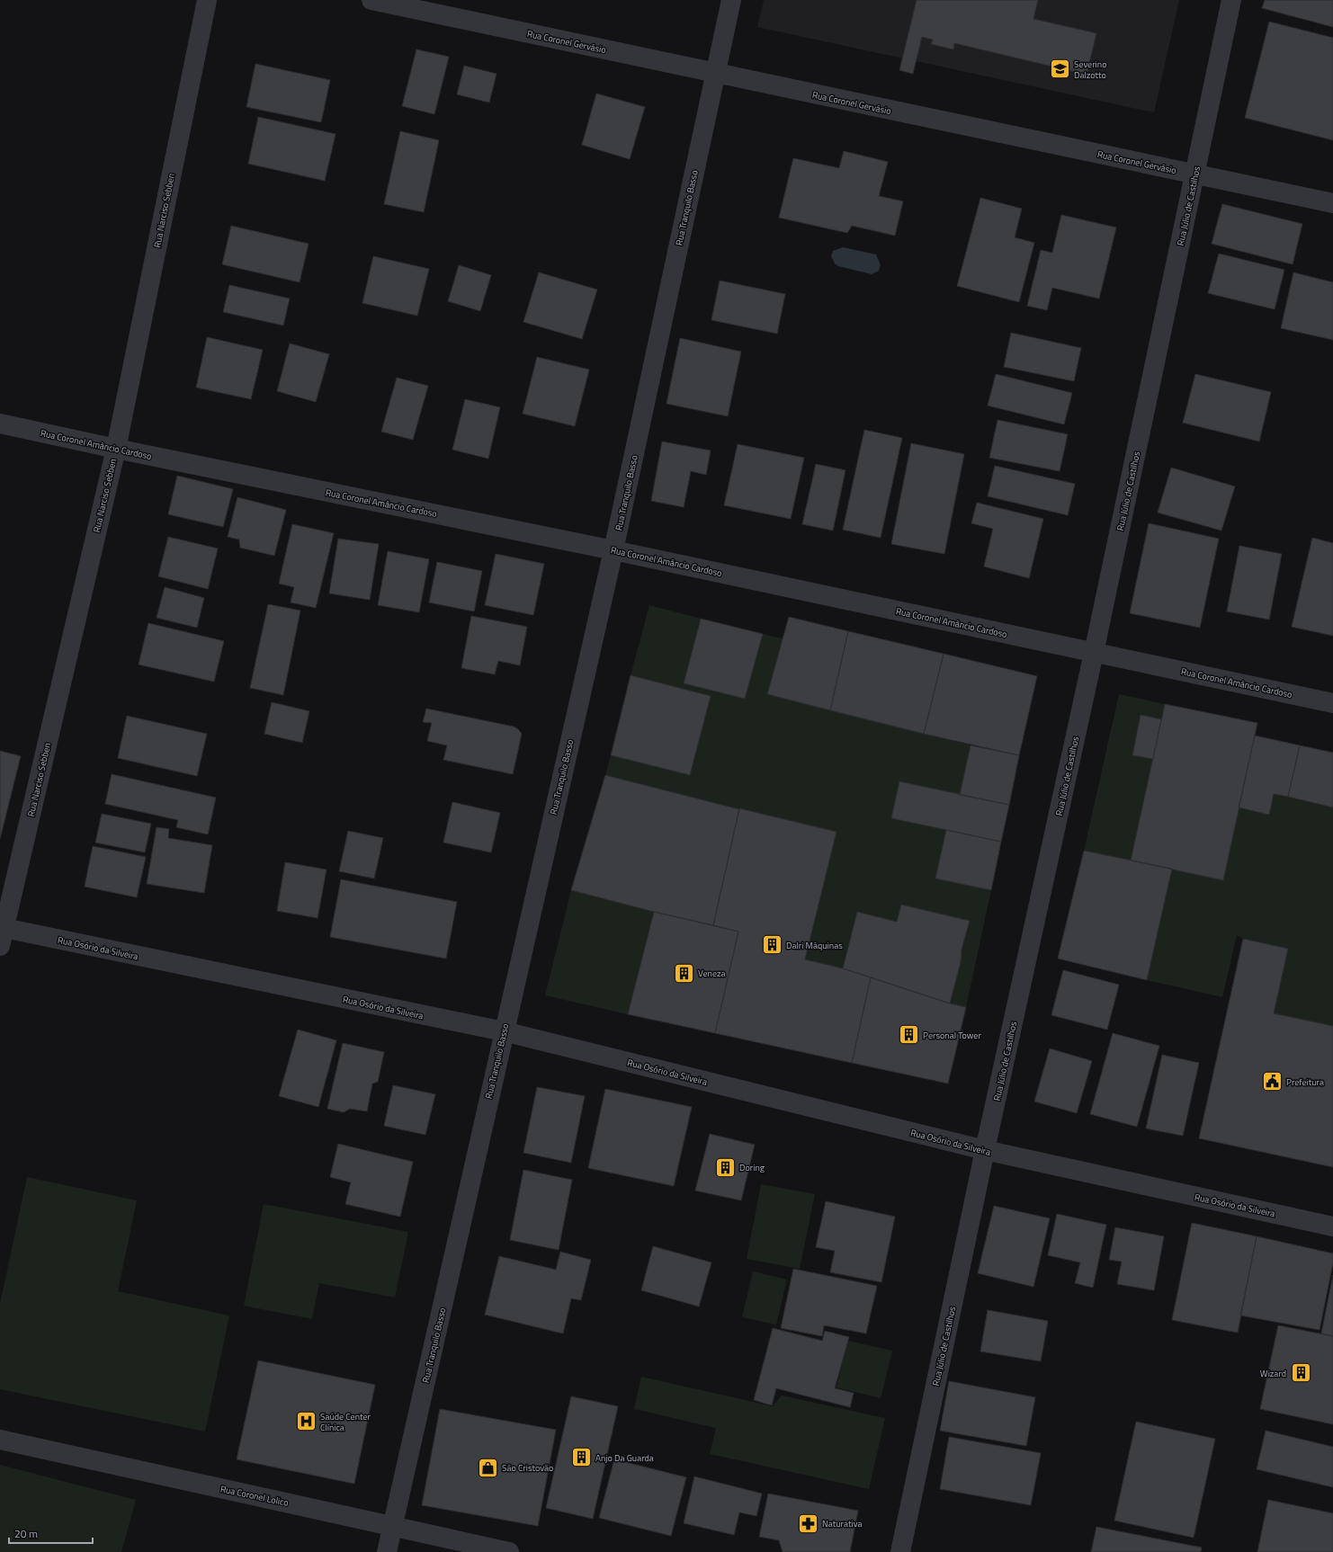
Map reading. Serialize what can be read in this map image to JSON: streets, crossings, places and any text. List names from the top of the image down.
{
  "streets": {
    "street": [
      "Rua Coronel Gervásio",
      "Rua Júlio de Castilhos",
      "Rua Tranquilo Basso",
      "Rua Narciso Sebben",
      "Rua Coronel Amâncio Cardoso",
      "Rua Osório da Silveira",
      "Rua Coronel Lolico"
    ]
  },
  "crossings": [
    ["Rua Coronel Gervásio", "Rua Júlio de Castilhos"],
    ["Rua Coronel Gervásio", "Rua Tranquilo Basso"],
    ["Rua Júlio de Castilhos", "Rua Coronel Amâncio Cardoso"],
    ["Rua Júlio de Castilhos", "Rua Osório da Silveira"],
    ["Rua Tranquilo Basso", "Rua Coronel Amâncio Cardoso"],
    ["Rua Tranquilo Basso", "Rua Osório da Silveira"],
    ["Rua Tranquilo Basso", "Rua Coronel Lolico"],
    ["Rua Narciso Sebben", "Rua Coronel Amâncio Cardoso"],
    ["Rua Narciso Sebben", "Rua Osório da Silveira"]
  ],
  "places": {
    "school or university": ["Severino Dalzotto"],
    "building": [
      "Dalri Máquinas",
      "Veneza",
      "Personal Tower",
      "Doring",
      "Wizard",
      "Anjo Da Guarda"
    ],
    "public building": ["Prefeitura"],
    "hospital": ["Saúde Center Clínica"],
    "shop": ["São Cristovão"],
    "pharmacy": ["Naturativa"]
  },
  "scale_bar": "20 m"
}
